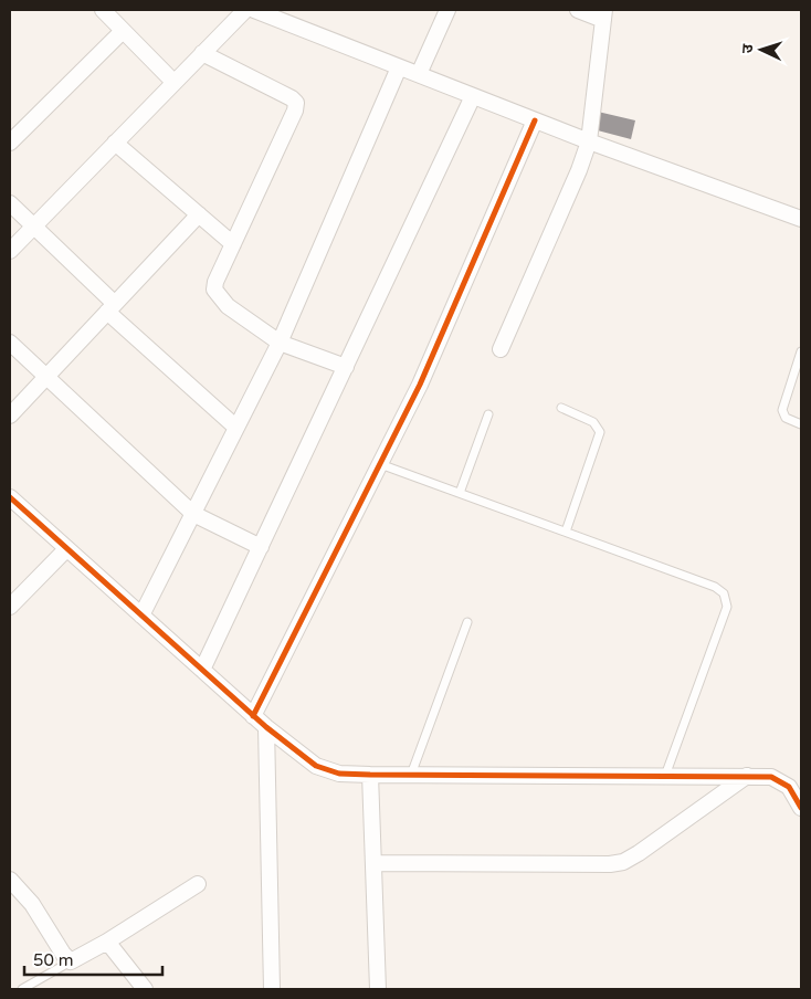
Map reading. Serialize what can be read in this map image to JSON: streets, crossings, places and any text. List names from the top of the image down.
{
  "scale_bar": "50 m",
  "north": "left"
}
